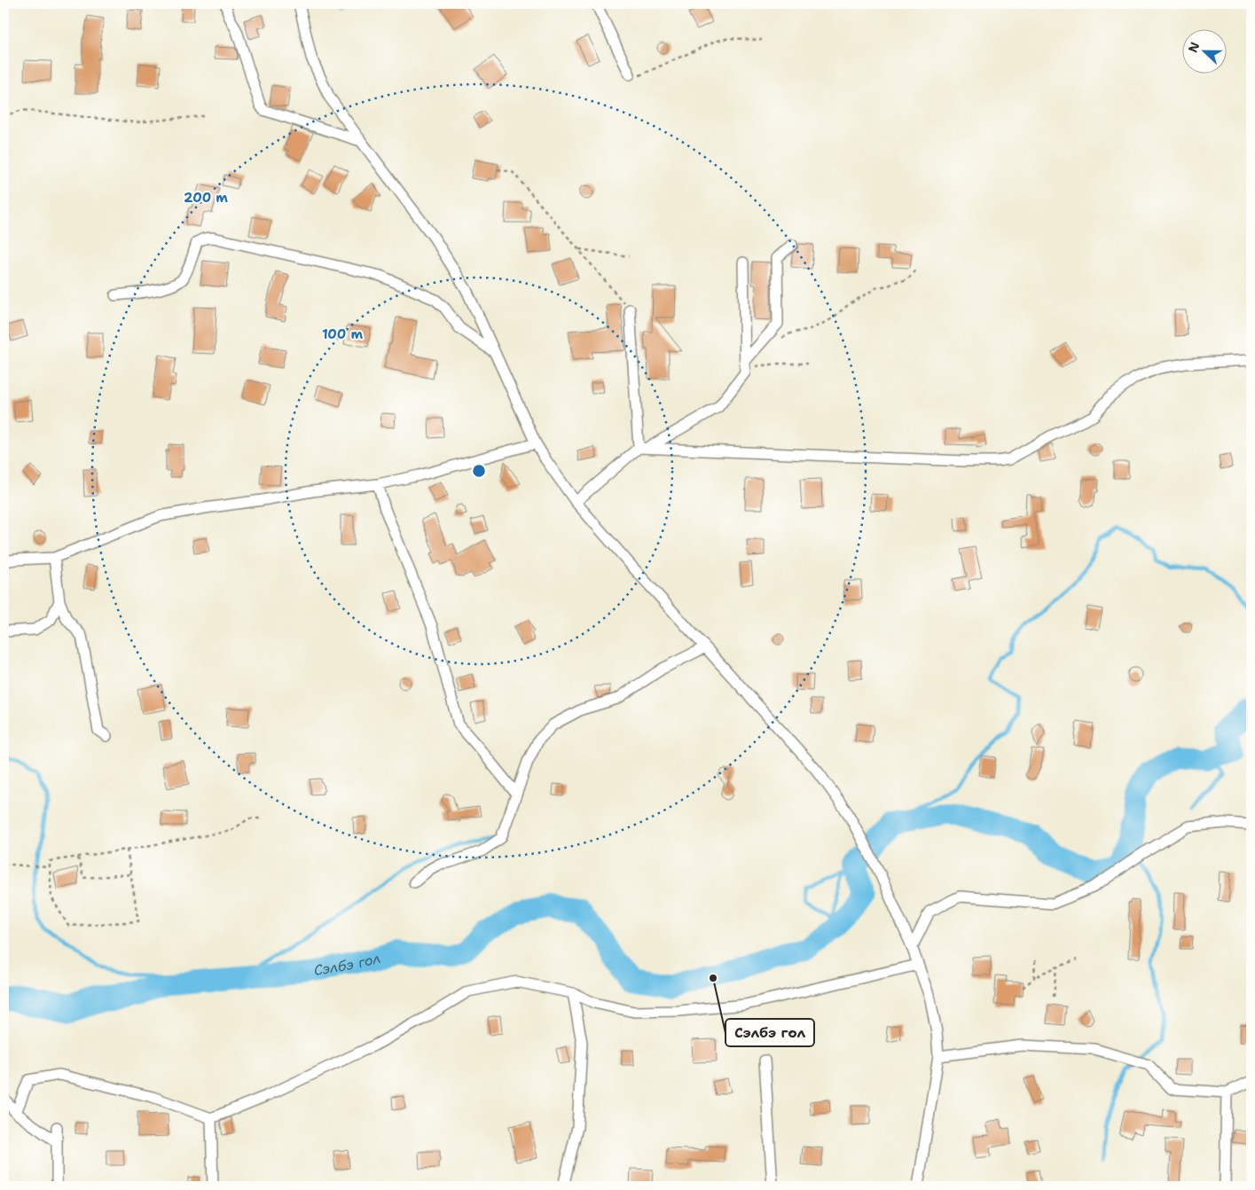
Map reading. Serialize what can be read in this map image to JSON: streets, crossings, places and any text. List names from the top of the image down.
{
  "water": ["Сэлбэ гол"],
  "places": ["Сэлбэ гол"],
  "north": "left",
  "rings": ["200 m", "100 m"]
}
